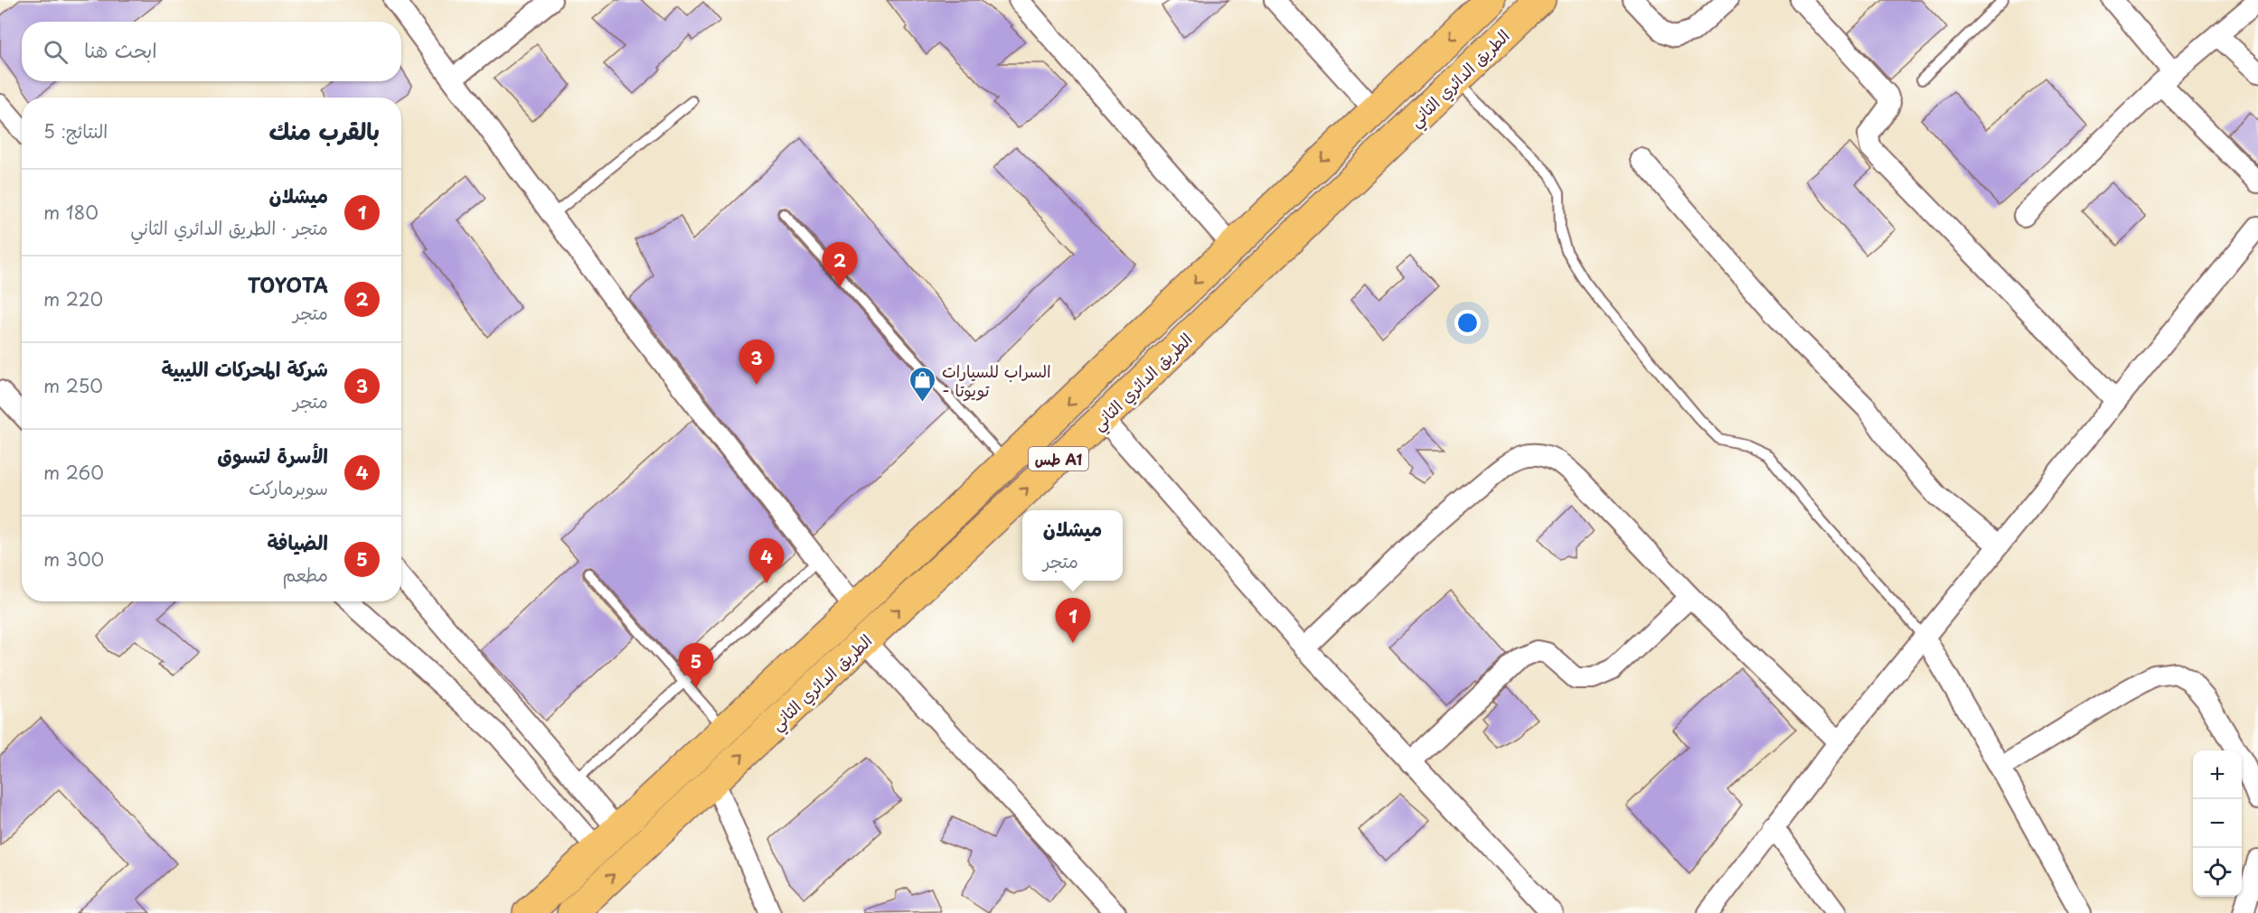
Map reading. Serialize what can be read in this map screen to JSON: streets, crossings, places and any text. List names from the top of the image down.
{
  "streets": {
    "highway": ["الطريق الدائري الثاني", "طس A1"]
  },
  "places": {
    "shop": ["السراب للسيارات - تويوتا"]
  },
  "page": {
    "search": "ابحث هنا",
    "heading": ["بالقرب منك", "النتائج: 5"],
    "list": [
      {
        "mark": "1",
        "name": "ميشلان",
        "note": "متجر · الطريق الدائري الثاني",
        "value": "180 m"
      },
      {
        "mark": "2",
        "name": "TOYOTA",
        "note": "متجر",
        "value": "220 m"
      },
      {
        "mark": "3",
        "name": "شركة المحركات الليبية",
        "note": "متجر",
        "value": "250 m"
      },
      {
        "mark": "4",
        "name": "الأسرة لتسوق",
        "note": "سوبرماركت",
        "value": "260 m"
      },
      {
        "mark": "5",
        "name": "الضيافة",
        "note": "مطعم",
        "value": "300 m"
      }
    ],
    "pins": [
      "2",
      "3",
      "4",
      "1",
      "5"
    ],
    "popup": ["ميشلان", "متجر"],
    "map_buttons": ["+", "−"]
  }
}
